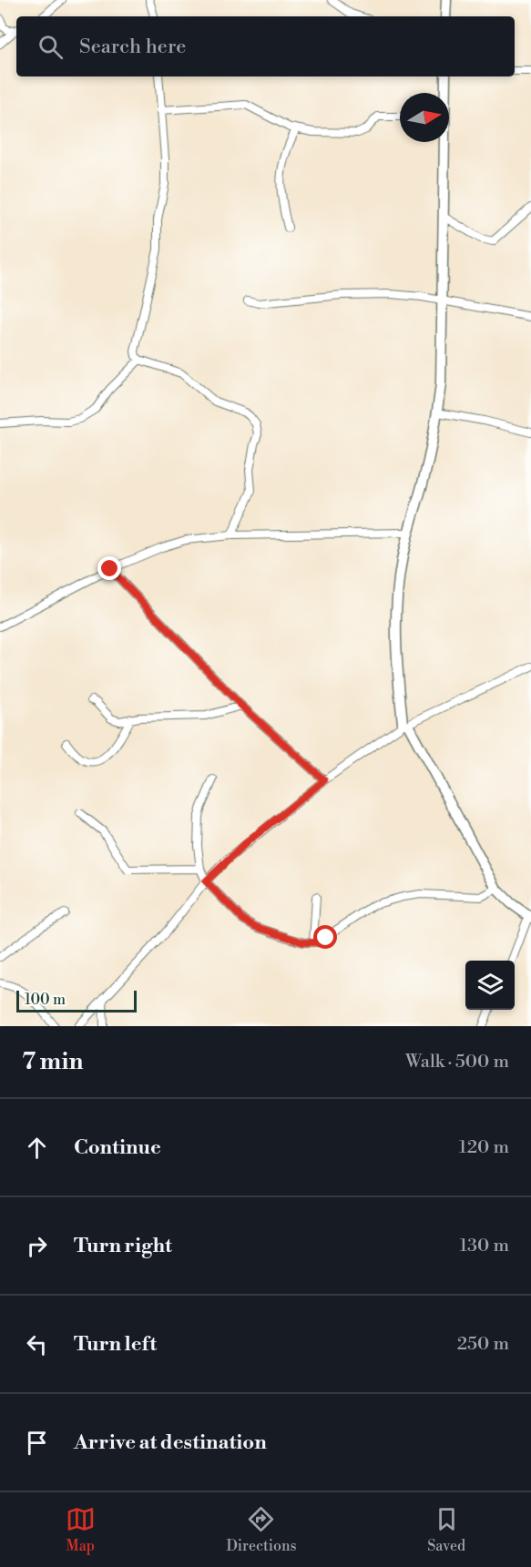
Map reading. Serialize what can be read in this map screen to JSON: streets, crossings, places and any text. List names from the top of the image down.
{
  "scale_bar": "100 m",
  "north": "right",
  "page": {
    "search": "Search here",
    "scale": "100 m",
    "heading": ["7 min", "Walk · 500 m"],
    "list": [
      ["Continue", "120 m"],
      ["Turn right", "130 m"],
      ["Turn left", "250 m"],
      "Arrive at destination"
    ],
    "nav": ["Map", "Directions", "Saved"]
  }
}
